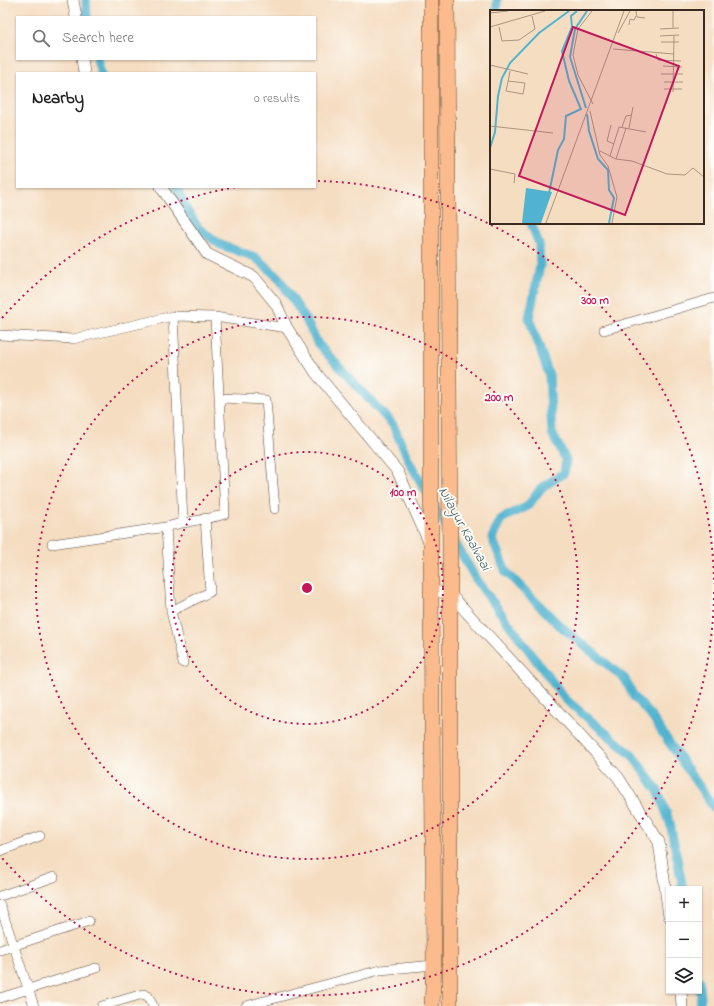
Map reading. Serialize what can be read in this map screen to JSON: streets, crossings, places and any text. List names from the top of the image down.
{
  "water": ["Nilayur Kaalvaai"],
  "page": {
    "search": "Search here",
    "heading": ["Nearby", "0 results"],
    "map_buttons": ["+", "−"]
  },
  "rings": ["300 m", "200 m", "100 m"]
}
